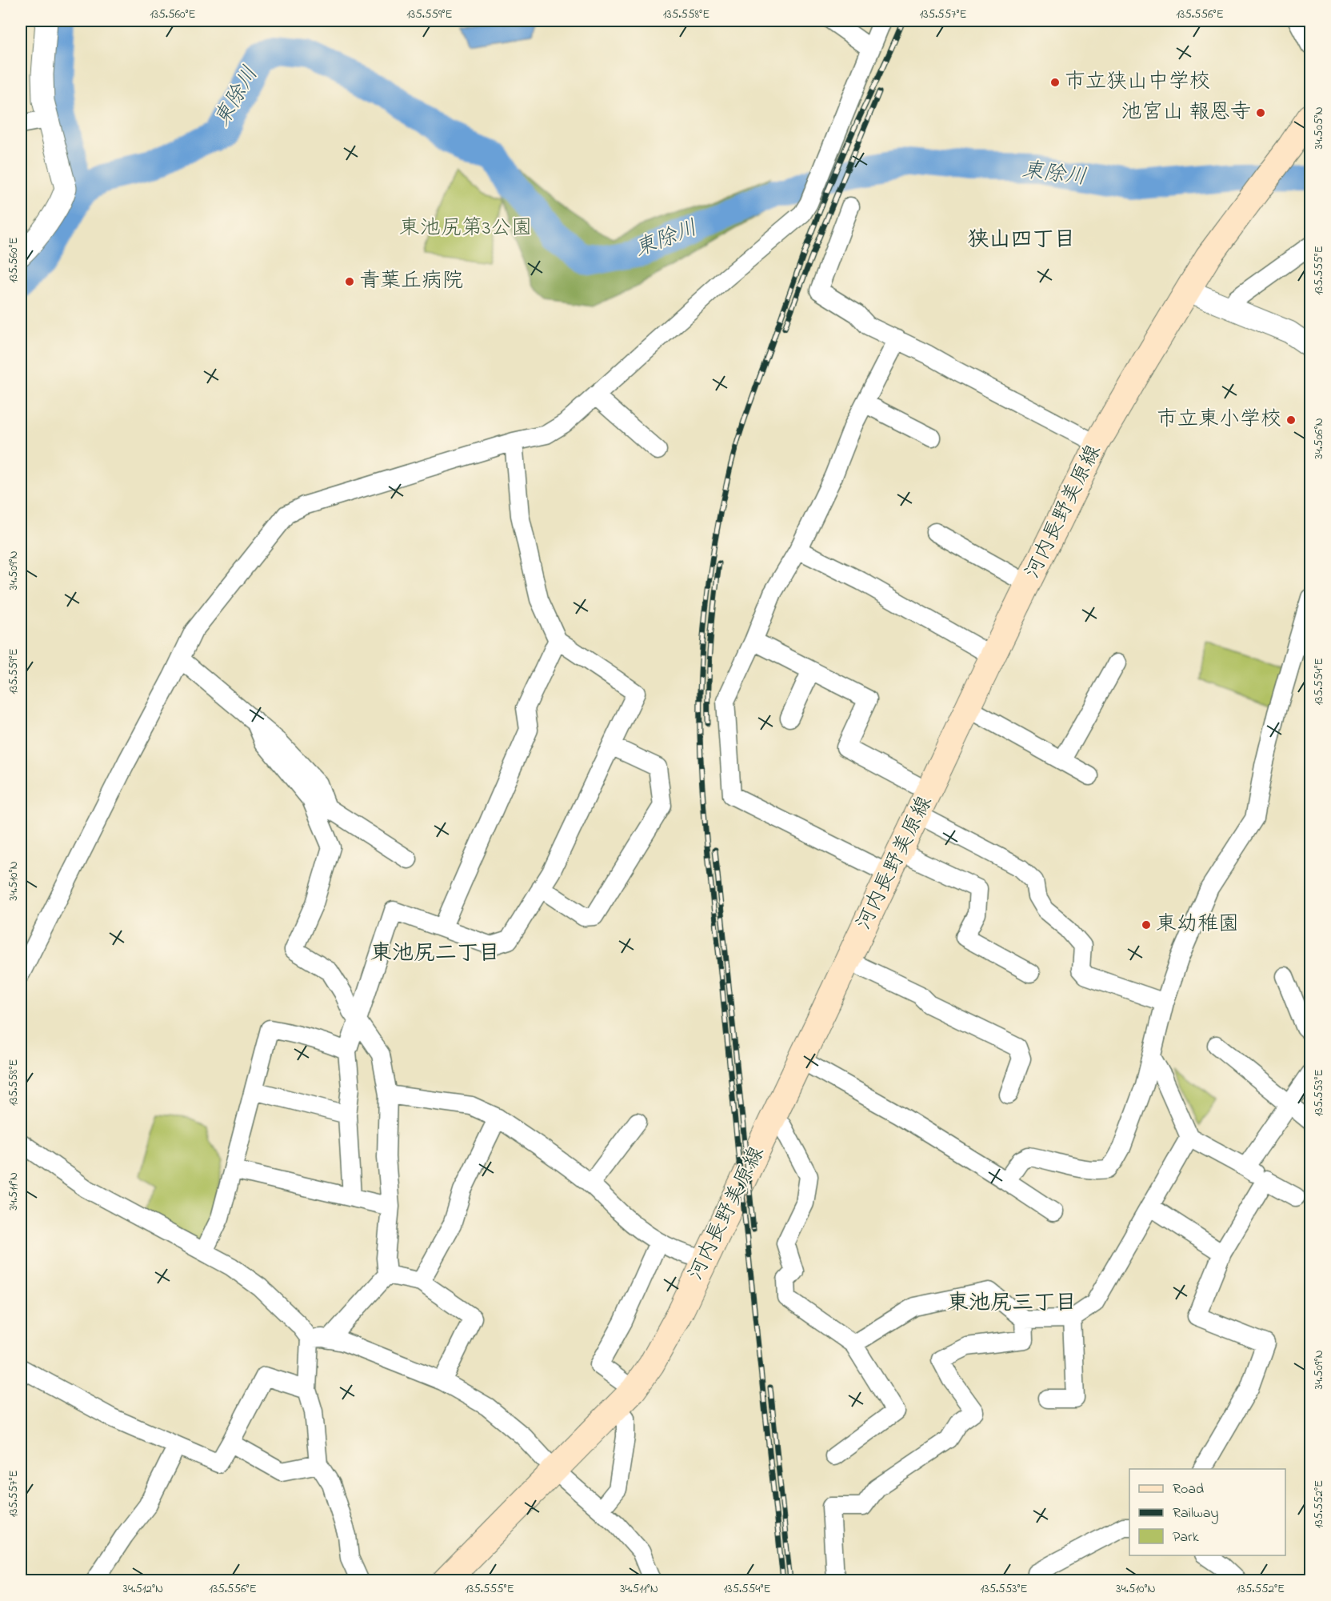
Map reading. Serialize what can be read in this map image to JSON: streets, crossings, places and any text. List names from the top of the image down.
{
  "streets": {
    "main road": ["河内長野美原線"]
  },
  "districts": ["狭山四丁目", "東池尻二丁目", "東池尻三丁目"],
  "water": ["東除川"],
  "parks": ["東池尻第3公園"],
  "places": [
    "市立狭山中学校",
    "池宮山 報恩寺",
    "青葉丘病院",
    "市立東小学校",
    "東幼稚園"
  ],
  "legend": ["Road", "Railway", "Park"],
  "coordinates": [
    "135.560°E",
    "135.559°E",
    "135.558°E",
    "135.557°E",
    "135.556°E",
    "34.505°N",
    "135.555°E",
    "34.506°N",
    "34.509°N",
    "135.554°E",
    "34.510°N",
    "135.553°E",
    "34.511°N",
    "135.552°E",
    "34.512°N"
  ]
}
